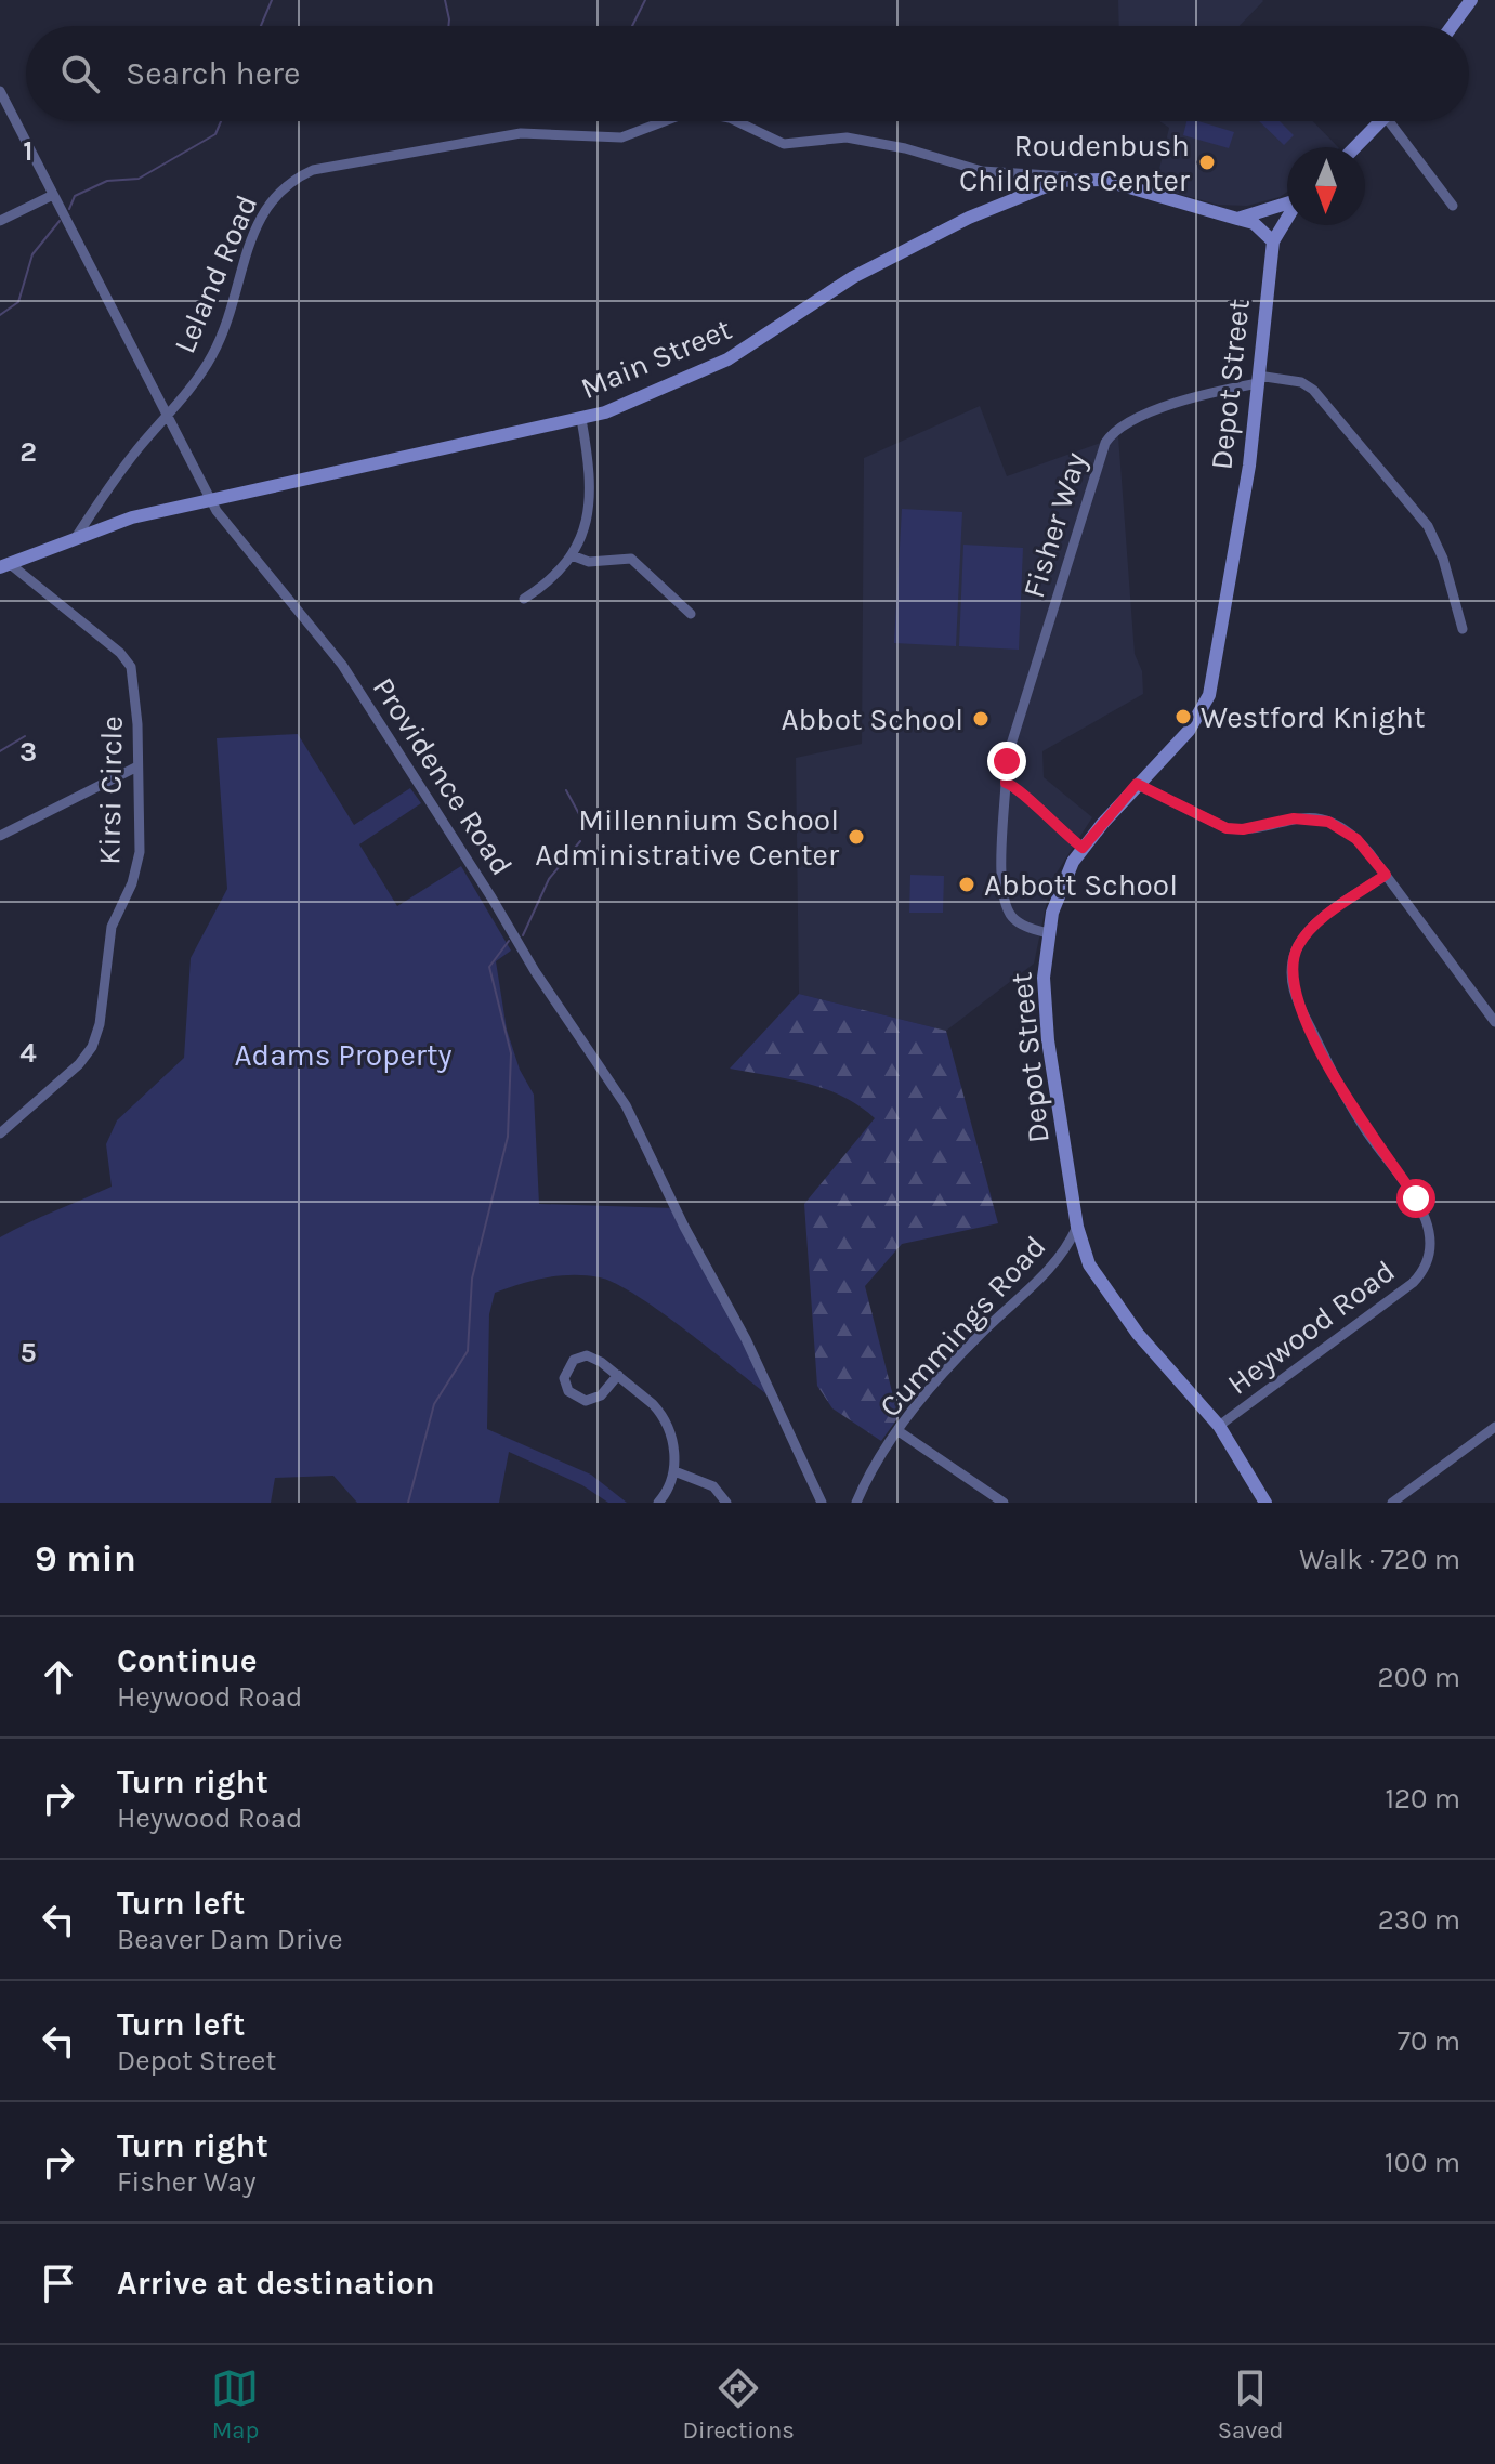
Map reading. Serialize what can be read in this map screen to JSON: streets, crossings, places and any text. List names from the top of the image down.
{
  "streets": {
    "main road": ["Main Street", "Depot Street"],
    "street": [
      "Leland Road",
      "Fisher Way",
      "Providence Road",
      "Kirsi Circle",
      "Cummings Road",
      "Heywood Road"
    ]
  },
  "crossings": [
    ["Leland Road", "Main Street"],
    ["Leland Road", "Providence Road"],
    ["Main Street", "Providence Road"],
    ["Main Street", "Kirsi Circle"],
    ["Depot Street", "Fisher Way"],
    ["Depot Street", "Cummings Road"],
    ["Depot Street", "Heywood Road"]
  ],
  "parks": ["Adams Property"],
  "places": [
    "Roudenbush Childrens Center",
    "Westford Knight",
    "Abbot School",
    "Millennium School Administrative Center",
    "Abbott School"
  ],
  "north": "bottom",
  "page": {
    "search": "Search here",
    "heading": ["9 min", "Walk · 720 m"],
    "list": [
      ["Continue", "Heywood Road", "200 m"],
      ["Turn right", "Heywood Road", "120 m"],
      ["Turn left", "Beaver Dam Drive", "230 m"],
      ["Turn left", "Depot Street", "70 m"],
      ["Turn right", "Fisher Way", "100 m"],
      "Arrive at destination"
    ],
    "nav": ["Map", "Directions", "Saved"]
  },
  "grid": {
    "rows": [
      "1",
      "2",
      "3",
      "4",
      "5"
    ]
  }
}
